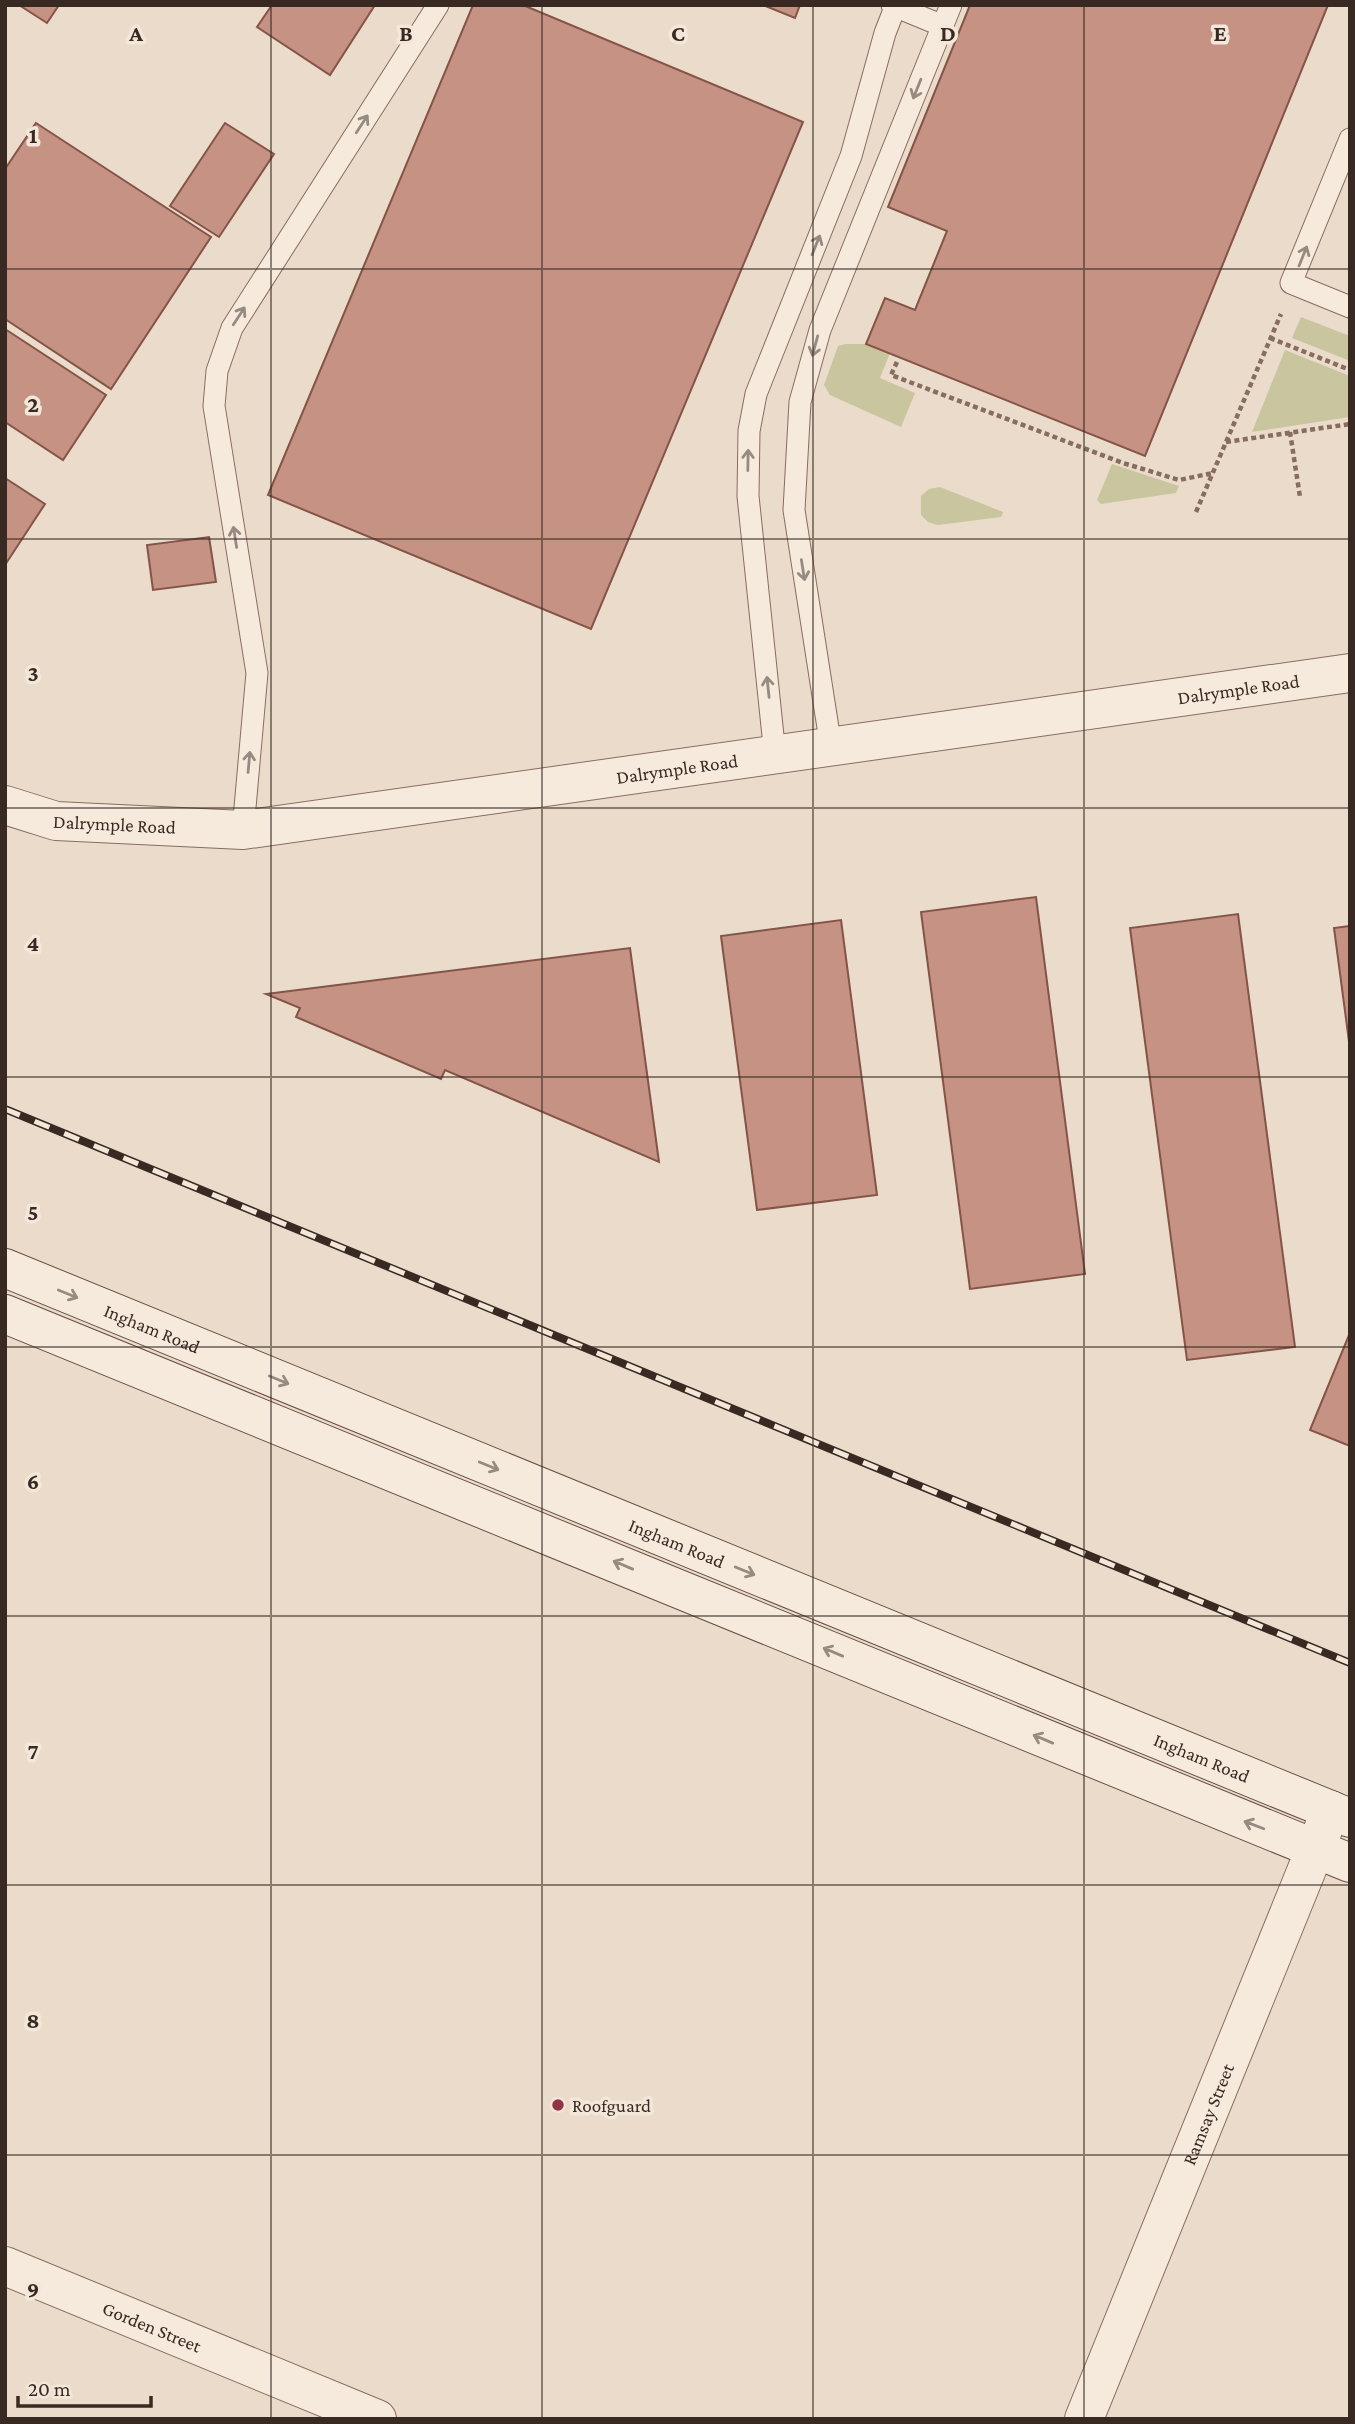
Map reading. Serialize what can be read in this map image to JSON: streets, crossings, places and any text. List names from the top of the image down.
{
  "streets": {
    "main road": [
      "Dalrymple Road",
      "Ingham Road",
      "Ramsay Street",
      "Gorden Street"
    ]
  },
  "crossings": [
    ["Ingham Road", "Ramsay Street"]
  ],
  "places": ["Roofguard"],
  "scale_bar": "20 m",
  "grid": {
    "columns": [
      "A",
      "B",
      "C",
      "D",
      "E"
    ],
    "rows": [
      "1",
      "2",
      "3",
      "4",
      "5",
      "6",
      "7",
      "8",
      "9"
    ]
  }
}
